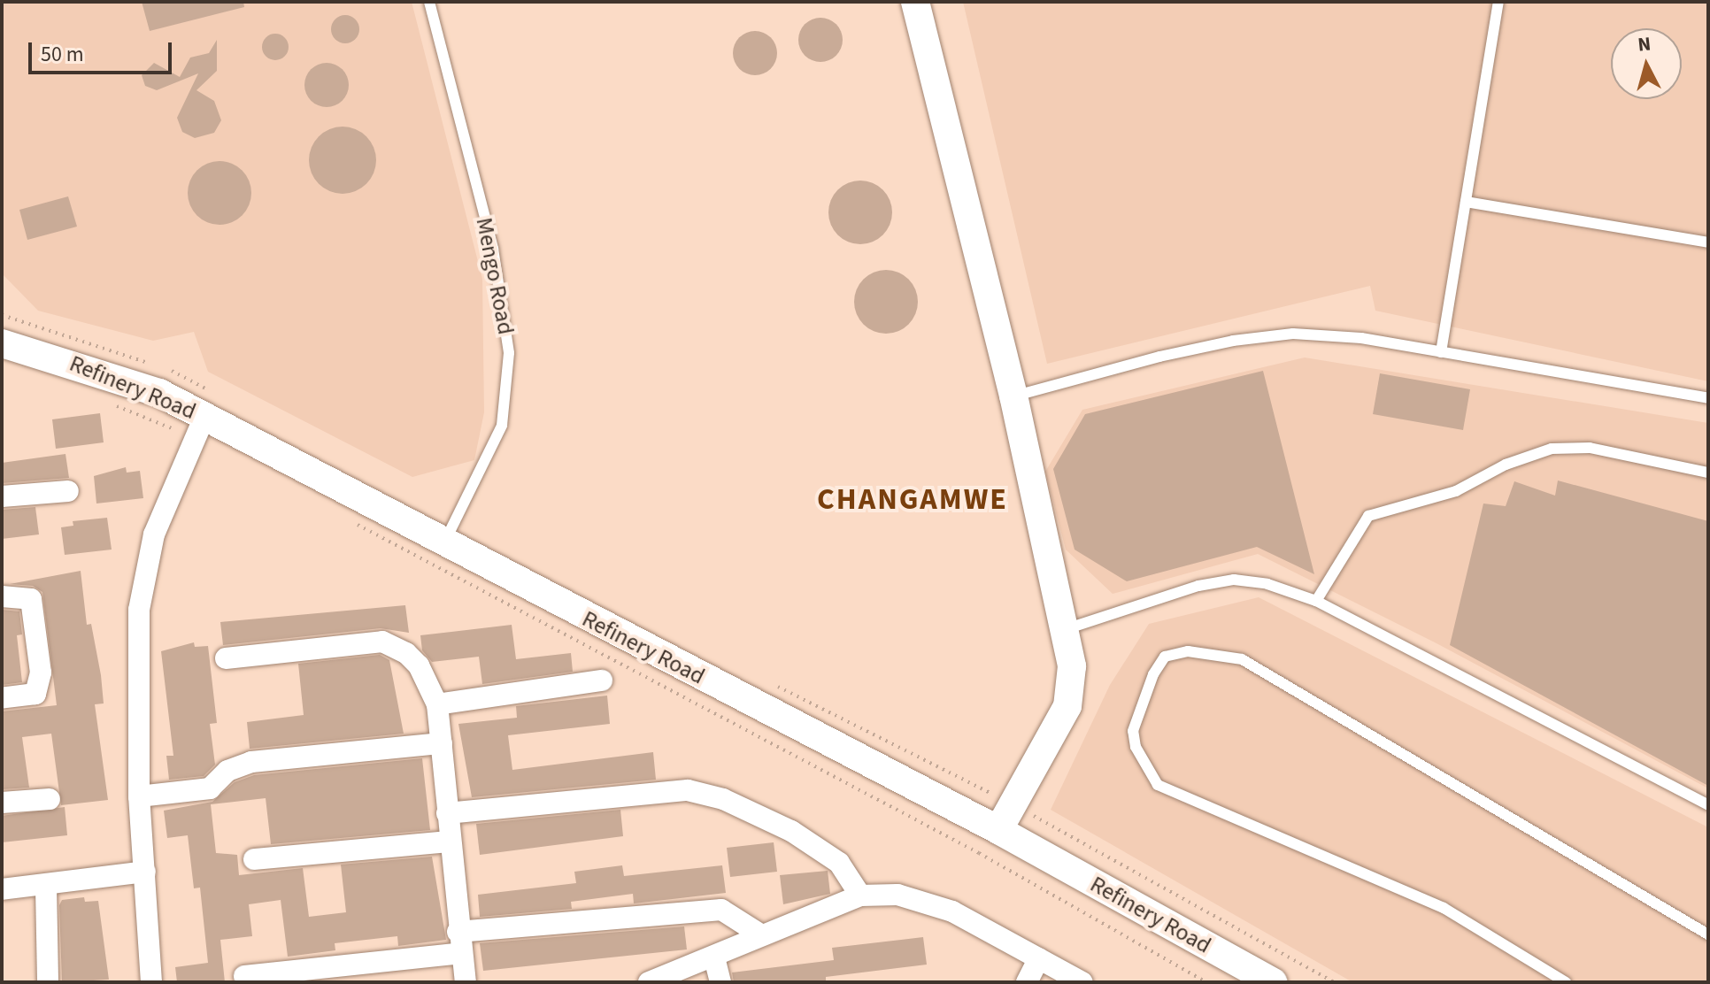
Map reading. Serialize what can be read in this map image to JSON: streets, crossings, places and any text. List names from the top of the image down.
{
  "streets": {
    "main road": ["Refinery Road"],
    "lane": ["Mengo Road"]
  },
  "crossings": [
    ["Mengo Road", "Refinery Road"]
  ],
  "districts": ["CHANGAMWE"],
  "scale_bar": "50 m",
  "north": "top"
}
